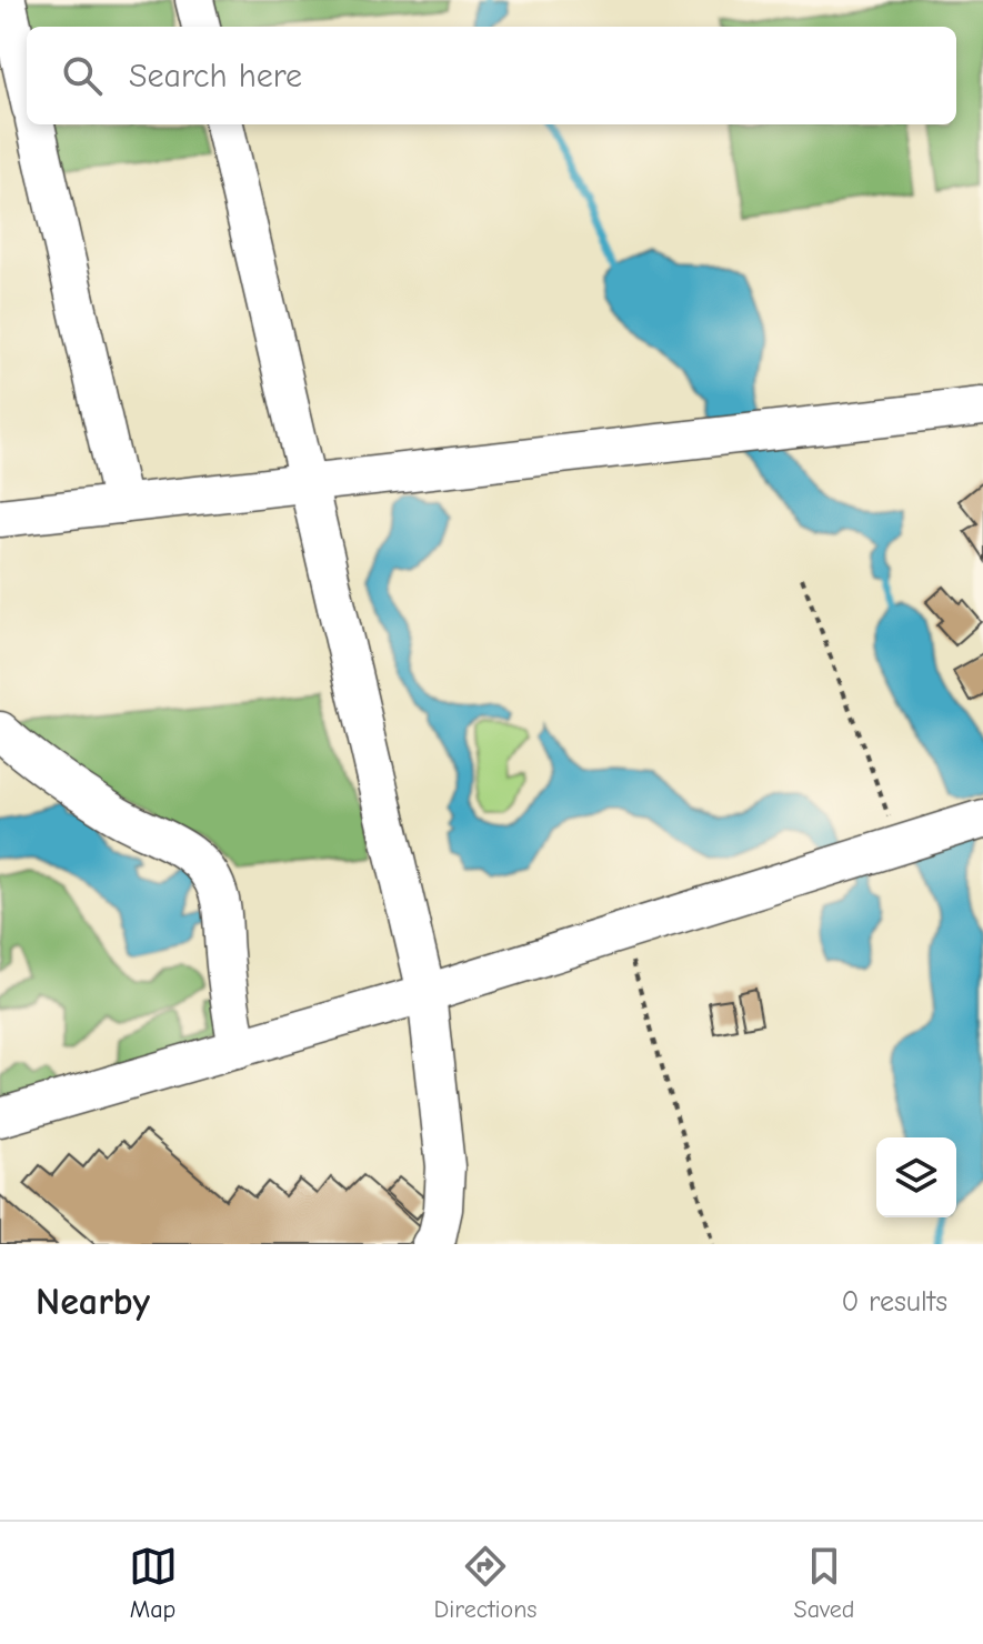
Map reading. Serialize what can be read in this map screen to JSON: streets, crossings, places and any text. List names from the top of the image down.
{
  "page": {
    "search": "Search here",
    "heading": ["Nearby", "0 results"],
    "nav": ["Map", "Directions", "Saved"]
  }
}
